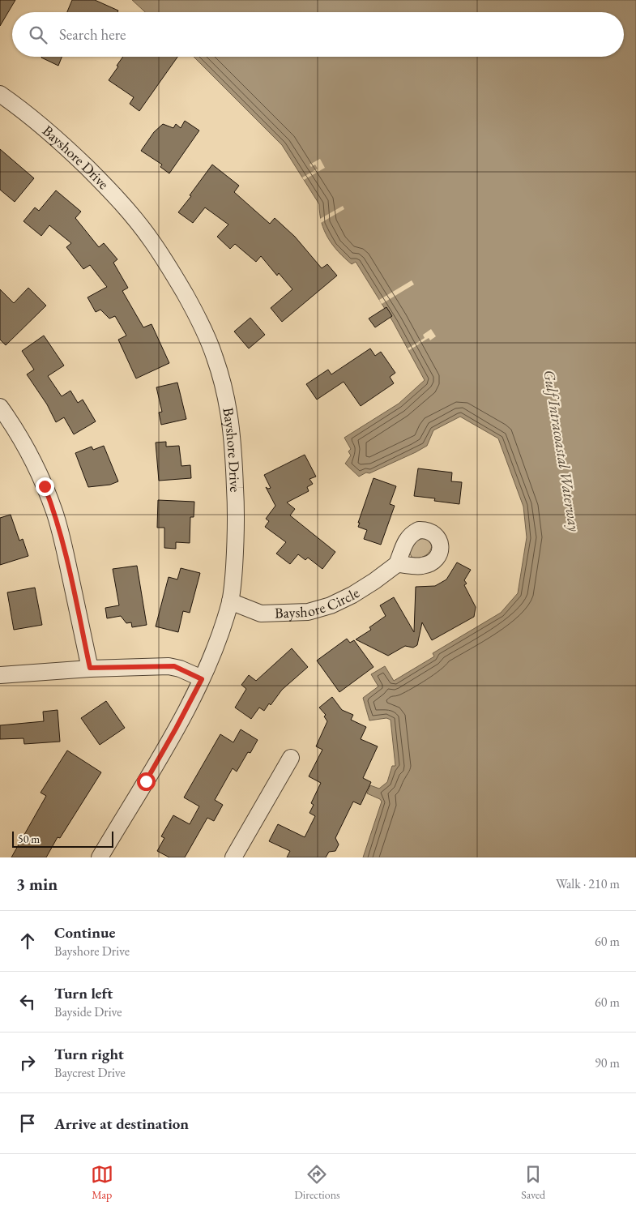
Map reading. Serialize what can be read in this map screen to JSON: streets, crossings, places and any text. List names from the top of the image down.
{
  "streets": {
    "street": ["Bayshore Drive", "Bayshore Circle"]
  },
  "crossings": [
    ["Bayshore Drive", "Bayshore Circle"]
  ],
  "water": ["Gulf Intracoastal Waterway"],
  "scale_bar": "50 m",
  "page": {
    "search": "Search here",
    "scale": "50 m",
    "heading": ["3 min", "Walk · 210 m"],
    "list": [
      ["Continue", "Bayshore Drive", "60 m"],
      ["Turn left", "Bayside Drive", "60 m"],
      ["Turn right", "Baycrest Drive", "90 m"],
      "Arrive at destination"
    ],
    "nav": ["Map", "Directions", "Saved"]
  }
}
